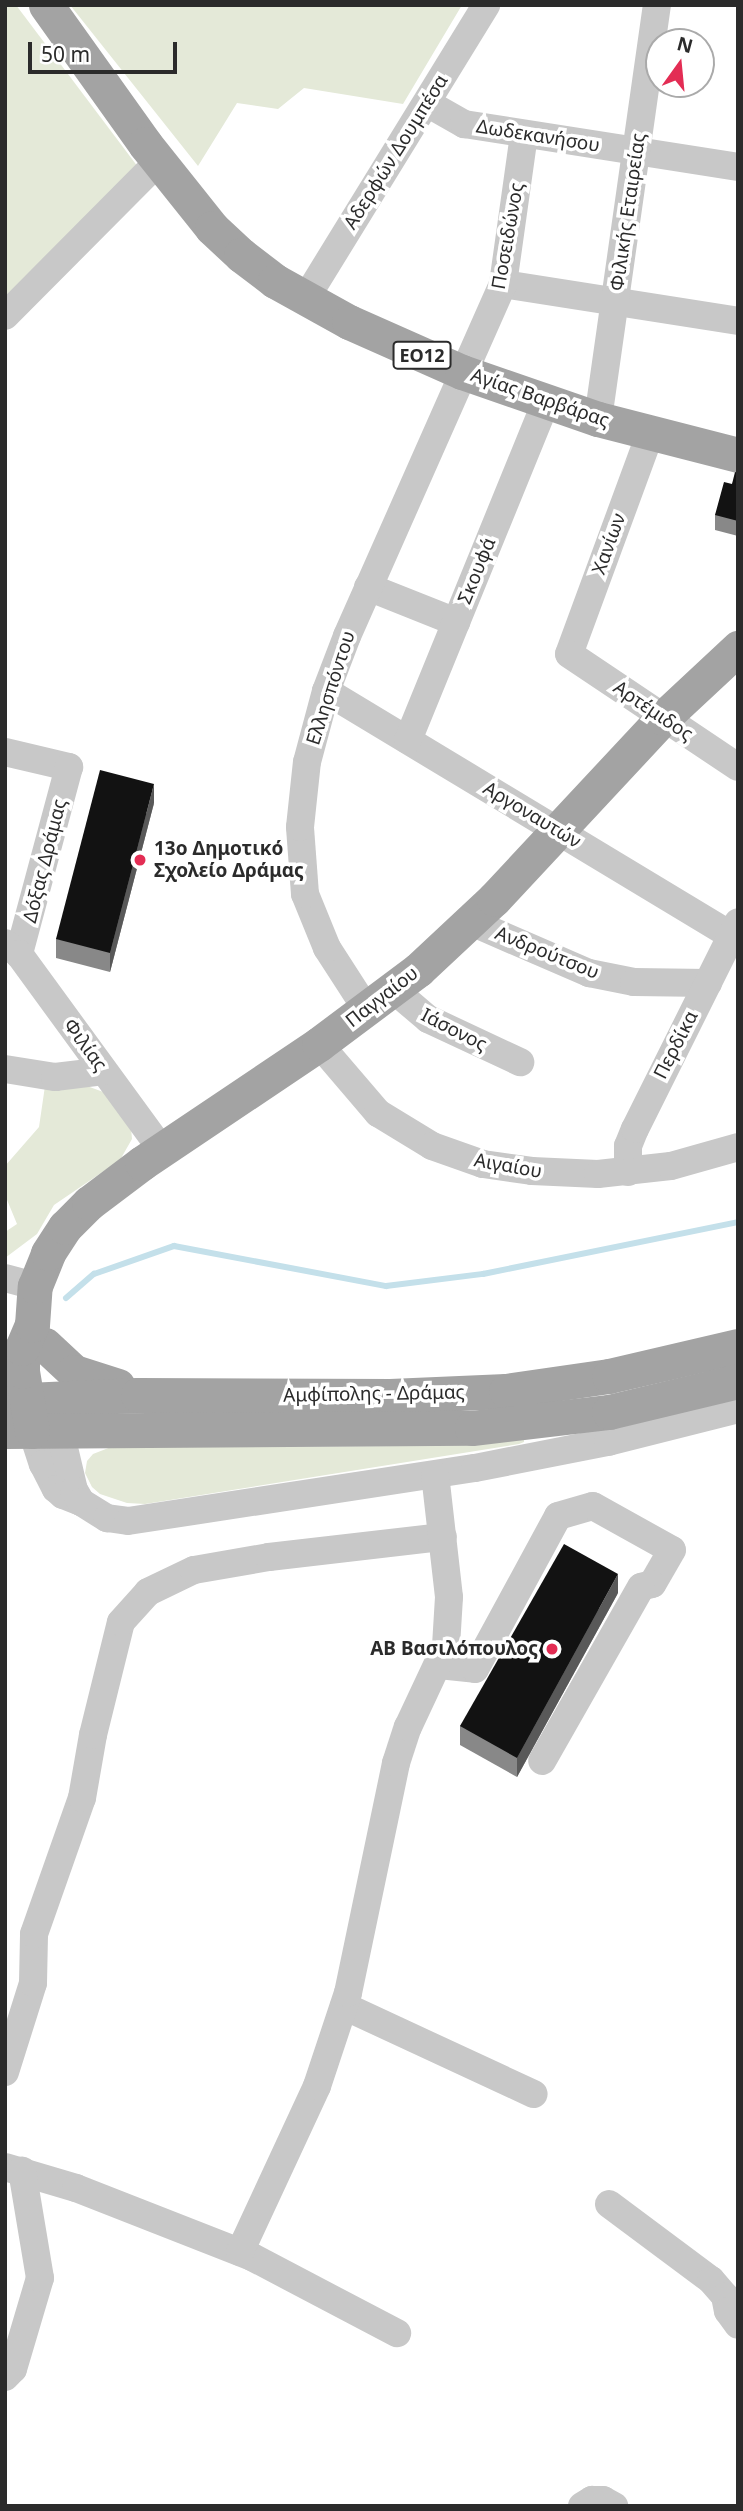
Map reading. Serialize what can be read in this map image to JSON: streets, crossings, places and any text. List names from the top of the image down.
{
  "streets": {
    "main road": [
      "ΕΟ12",
      "Αγίας Βαρβάρας",
      "Παγγαίου",
      "Αμφίπολης - Δράμας"
    ],
    "street": [
      "Δωδεκανήσου",
      "Αδερφών Δουμπέσα",
      "Φιλικής Εταιρείας",
      "Ποσειδώνος",
      "Χανίων",
      "Σκουφά",
      "Ελλησπόντου",
      "Αρτέμιδος",
      "Αργοναυτών",
      "Δόξας Δράμας",
      "Ανδρούτσου",
      "Ιάσονος",
      "Φιλίας",
      "Περδίκα",
      "Αιγαίου"
    ]
  },
  "crossings": [
    ["Δωδεκανήσου", "Αδερφών Δουμπέσα"],
    ["Δωδεκανήσου", "Φιλικής Εταιρείας"],
    ["Δωδεκανήσου", "Ποσειδώνος"],
    ["Αδερφών Δουμπέσα", "Αγίας Βαρβάρας"],
    ["Φιλικής Εταιρείας", "Αγίας Βαρβάρας"],
    ["Ποσειδώνος", "Αγίας Βαρβάρας"],
    ["Ποσειδώνος", "Ελλησπόντου"],
    ["ΕΟ12", "Αγίας Βαρβάρας"],
    ["Αγίας Βαρβάρας", "Χανίων"],
    ["Αγίας Βαρβάρας", "Σκουφά"],
    ["Αγίας Βαρβάρας", "Ελλησπόντου"],
    ["Χανίων", "Αρτέμιδος"],
    ["Σκουφά", "Αργοναυτών"],
    ["Ελλησπόντου", "Αργοναυτών"],
    ["Ελλησπόντου", "Παγγαίου"],
    ["Ελλησπόντου", "Ιάσονος"],
    ["Αρτέμιδος", "Παγγαίου"],
    ["Αργοναυτών", "Παγγαίου"],
    ["Αργοναυτών", "Περδίκα"],
    ["Δόξας Δράμας", "Φιλίας"],
    ["Ανδρούτσου", "Παγγαίου"],
    ["Ανδρούτσου", "Περδίκα"],
    ["Παγγαίου", "Ιάσονος"],
    ["Παγγαίου", "Φιλίας"],
    ["Παγγαίου", "Αιγαίου"],
    ["Περδίκα", "Αιγαίου"]
  ],
  "places": ["13ο Δημοτικό Σχολείο Δράμας", "ΑΒ Βασιλόπουλος"],
  "scale_bar": "50 m",
  "north": "top"
}
